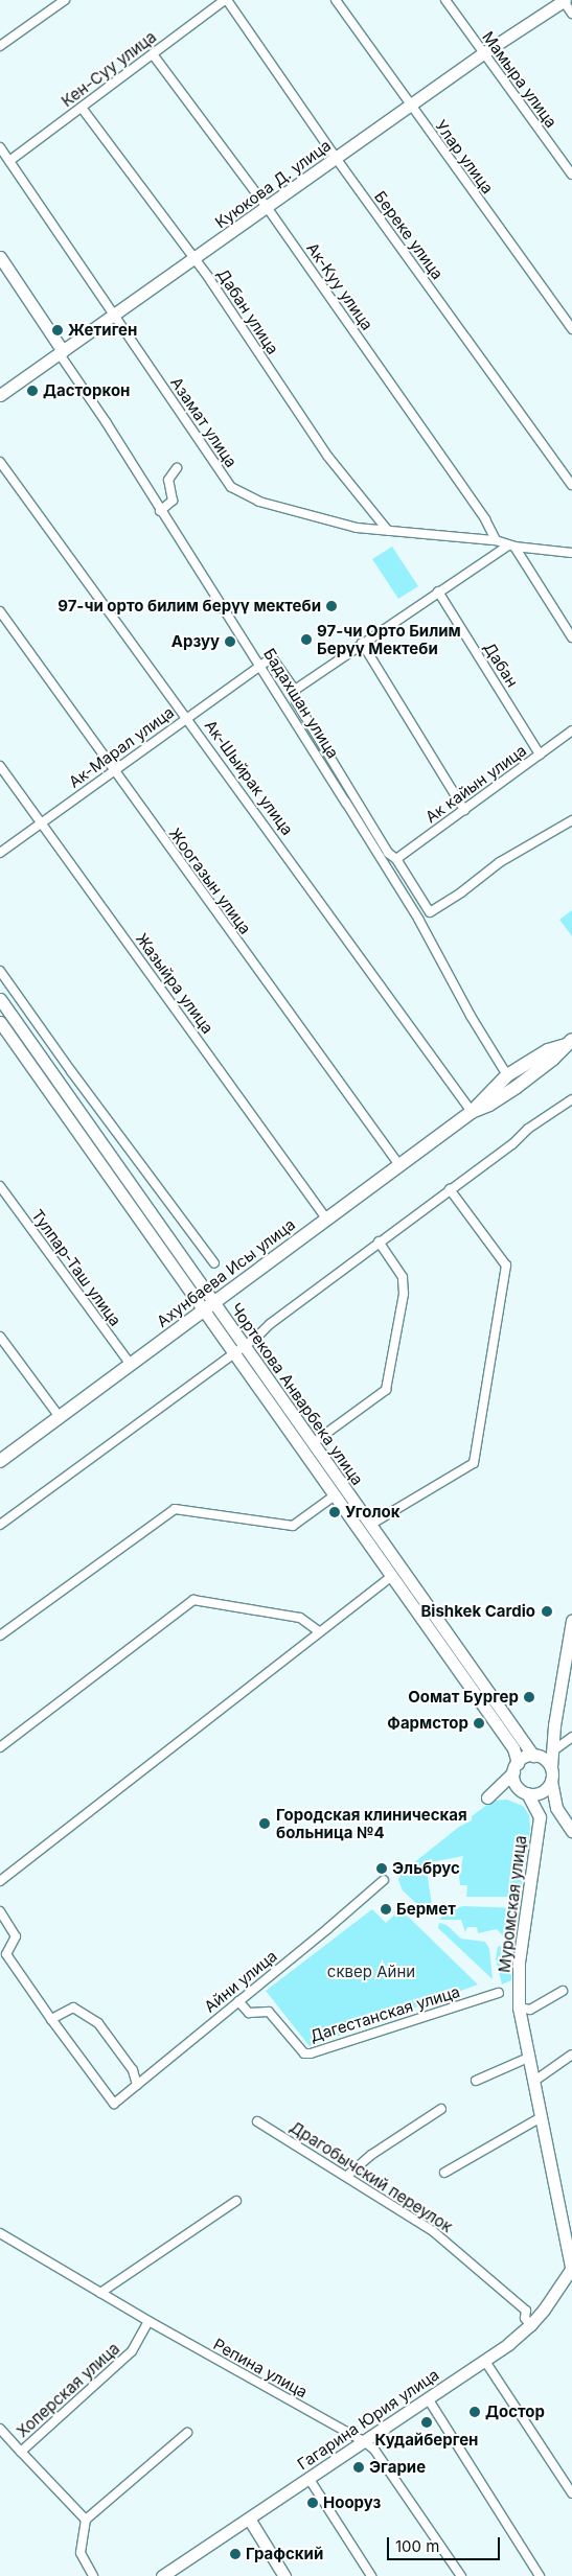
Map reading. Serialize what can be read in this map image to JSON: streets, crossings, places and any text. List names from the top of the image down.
{
  "streets": {
    "main road": [
      "Куюкова Д. улица",
      "Ахунбаева Исы улица",
      "Чортекова Анварбека улица",
      "Муромская улица",
      "Гагарина Юрия улица"
    ],
    "street": [
      "Кен-Суу улица",
      "Мамыра улица",
      "Улар улица",
      "Береке улица",
      "Ак-Куу улица",
      "Дабан улица",
      "Азамат улица",
      "Дабан",
      "Бадахшан улица",
      "Ак-Марал улица",
      "Ак-Шыйрак улица",
      "Ак кайын улица",
      "Жоогазын улица",
      "Жазыйра улица",
      "Тулпар-Таш улица",
      "Айни улица",
      "Дагестанская улица",
      "Драгобычский переулок",
      "Репина улица",
      "Хоперская улица"
    ]
  },
  "crossings": [
    ["Кен-Суу улица", "Береке улица"],
    ["Кен-Суу улица", "Ак-Куу улица"],
    ["Кен-Суу улица", "Дабан улица"],
    ["Кен-Суу улица", "Азамат улица"],
    ["Мамыра улица", "Куюкова Д. улица"],
    ["Улар улица", "Куюкова Д. улица"],
    ["Куюкова Д. улица", "Береке улица"],
    ["Куюкова Д. улица", "Ак-Куу улица"],
    ["Куюкова Д. улица", "Дабан улица"],
    ["Куюкова Д. улица", "Азамат улица"],
    ["Куюкова Д. улица", "Бадахшан улица"],
    ["Ак-Куу улица", "Азамат улица"],
    ["Дабан улица", "Азамат улица"],
    ["Дабан", "Ак кайын улица"],
    ["Бадахшан улица", "Ак-Марал улица"],
    ["Бадахшан улица", "Ахунбаева Исы улица"],
    ["Ак-Марал улица", "Ак-Шыйрак улица"],
    ["Ак-Марал улица", "Жоогазын улица"],
    ["Ак-Марал улица", "Жазыйра улица"],
    ["Ак-Шыйрак улица", "Ахунбаева Исы улица"],
    ["Жоогазын улица", "Ахунбаева Исы улица"],
    ["Жазыйра улица", "Ахунбаева Исы улица"],
    ["Тулпар-Таш улица", "Ахунбаева Исы улица"],
    ["Ахунбаева Исы улица", "Чортекова Анварбека улица"],
    ["Чортекова Анварбека улица", "Муромская улица"],
    ["Муромская улица", "Гагарина Юрия улица"],
    ["Айни улица", "Дагестанская улица"],
    ["Драгобычский переулок", "Гагарина Юрия улица"],
    ["Репина улица", "Хоперская улица"],
    ["Репина улица", "Гагарина Юрия улица"]
  ],
  "parks": ["сквер Айни"],
  "places": [
    "Жетиген",
    "Дасторкон",
    "97-чи орто билим берүү мектеби",
    "97-чи Орто Билим Берүү Мектеби",
    "Арзуу",
    "Уголок",
    "Bishkek Cardio",
    "Оомат Бургер",
    "Фармстор",
    "Городская клиническая больница №4",
    "Эльбрус",
    "Бермет",
    "Достор",
    "Кудайберген",
    "Эгарие",
    "Нооруз",
    "Графский"
  ],
  "scale_bar": "100 m"
}
